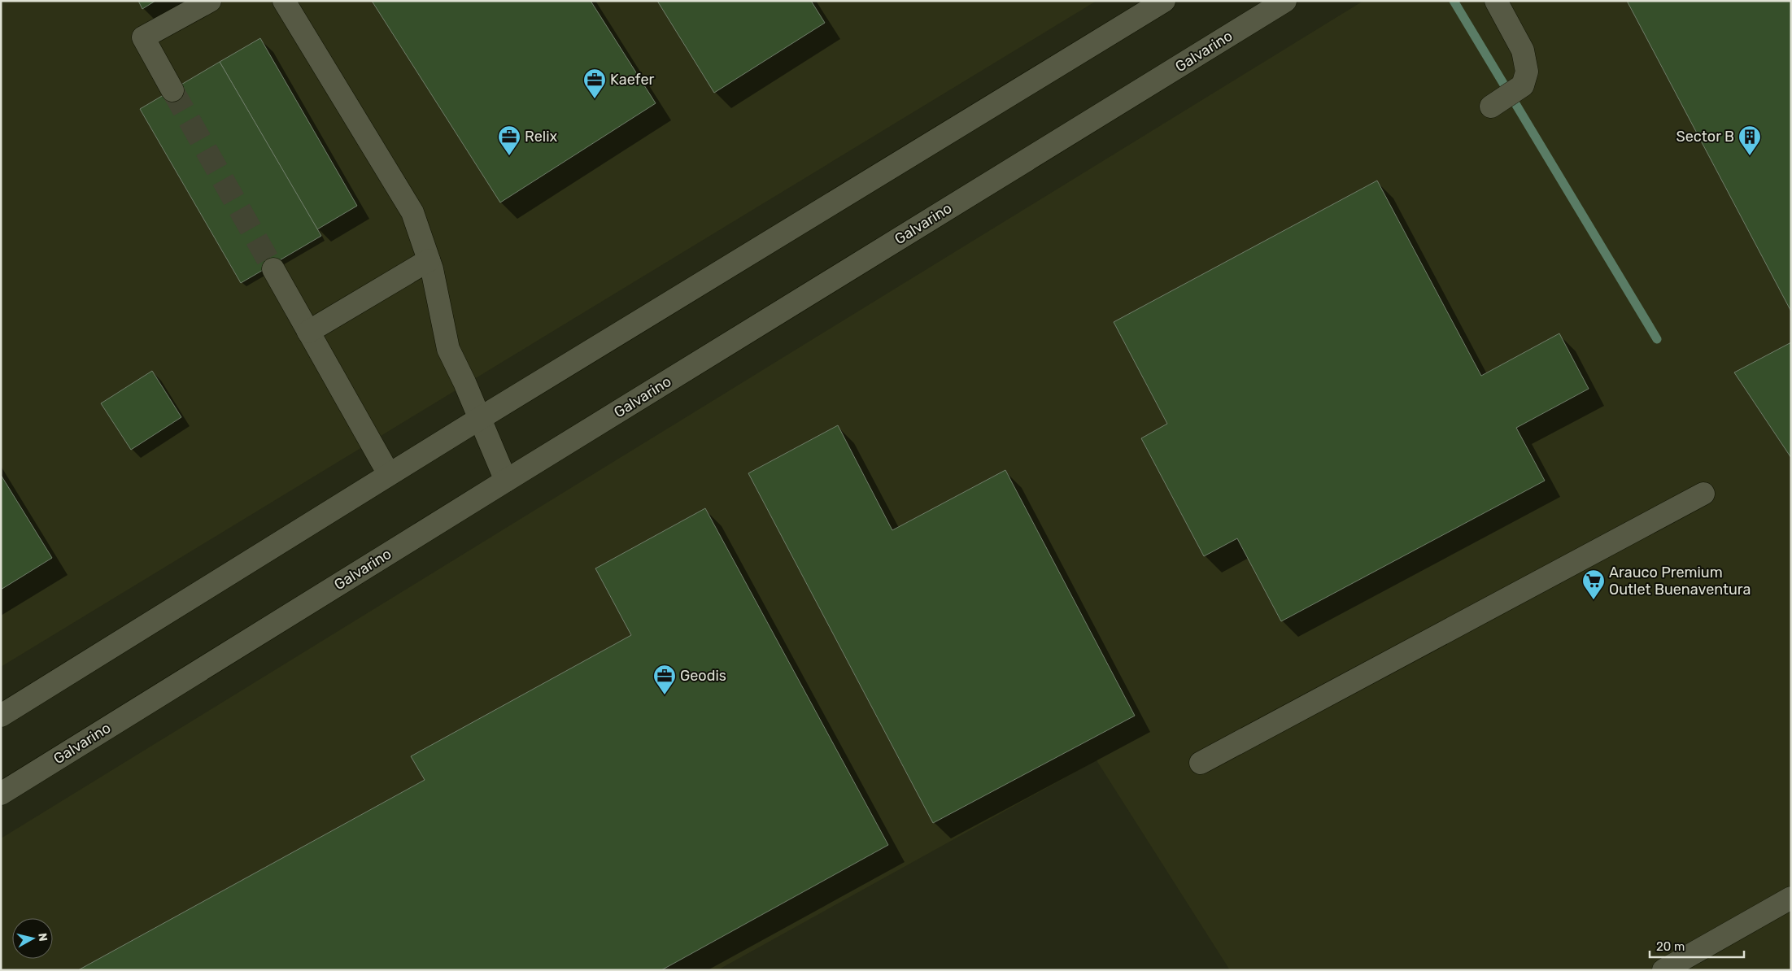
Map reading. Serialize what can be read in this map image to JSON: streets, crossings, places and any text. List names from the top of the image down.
{
  "streets": {
    "street": ["Galvarino"]
  },
  "places": {
    "office": ["Kaefer", "Relix", "Geodis"],
    "building": ["Sector B"],
    "supermarket": ["Arauco Premium Outlet Buenaventura"]
  },
  "scale_bar": "20 m",
  "north": "right"
}
